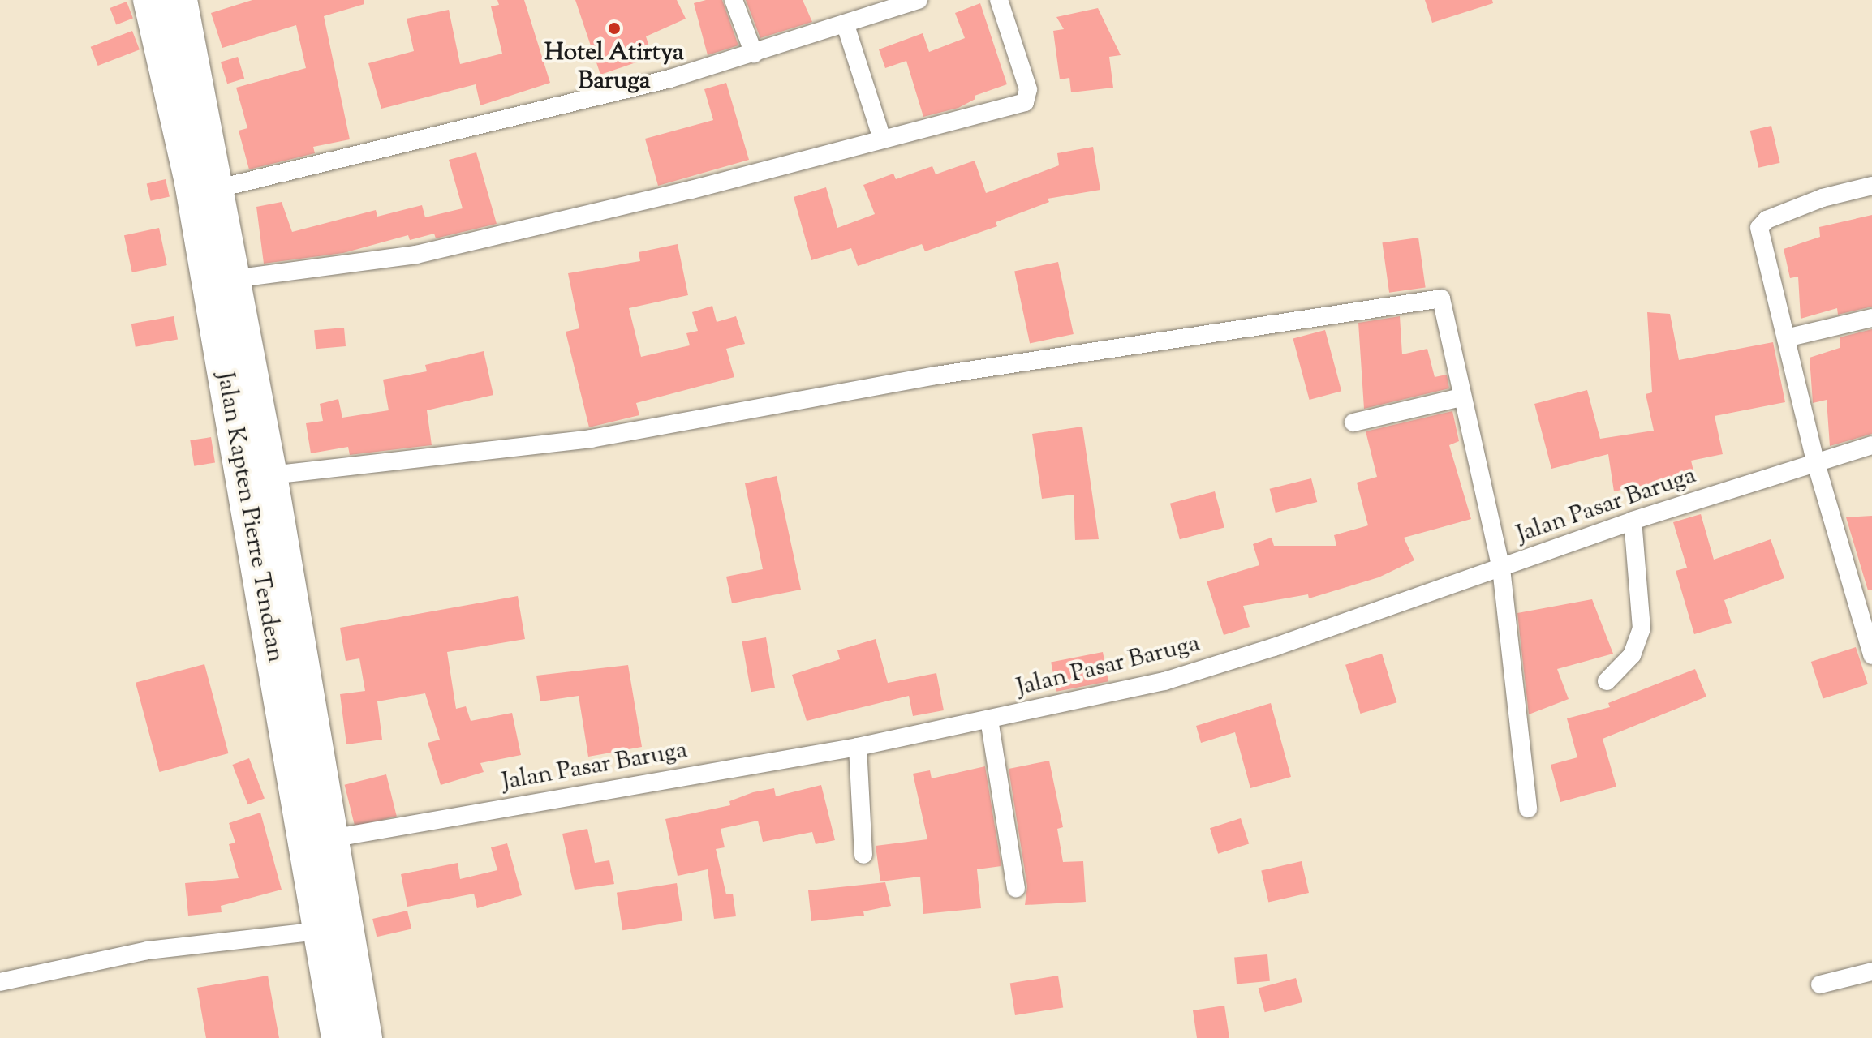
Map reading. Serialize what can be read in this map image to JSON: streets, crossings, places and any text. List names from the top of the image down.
{
  "streets": {
    "highway": ["Jalan Kapten Pierre Tendean"],
    "street": ["Jalan Pasar Baruga"]
  },
  "crossings": [
    ["Jalan Pasar Baruga", "Jalan Kapten Pierre Tendean"]
  ],
  "places": ["Hotel Atirtya Baruga"]
}
